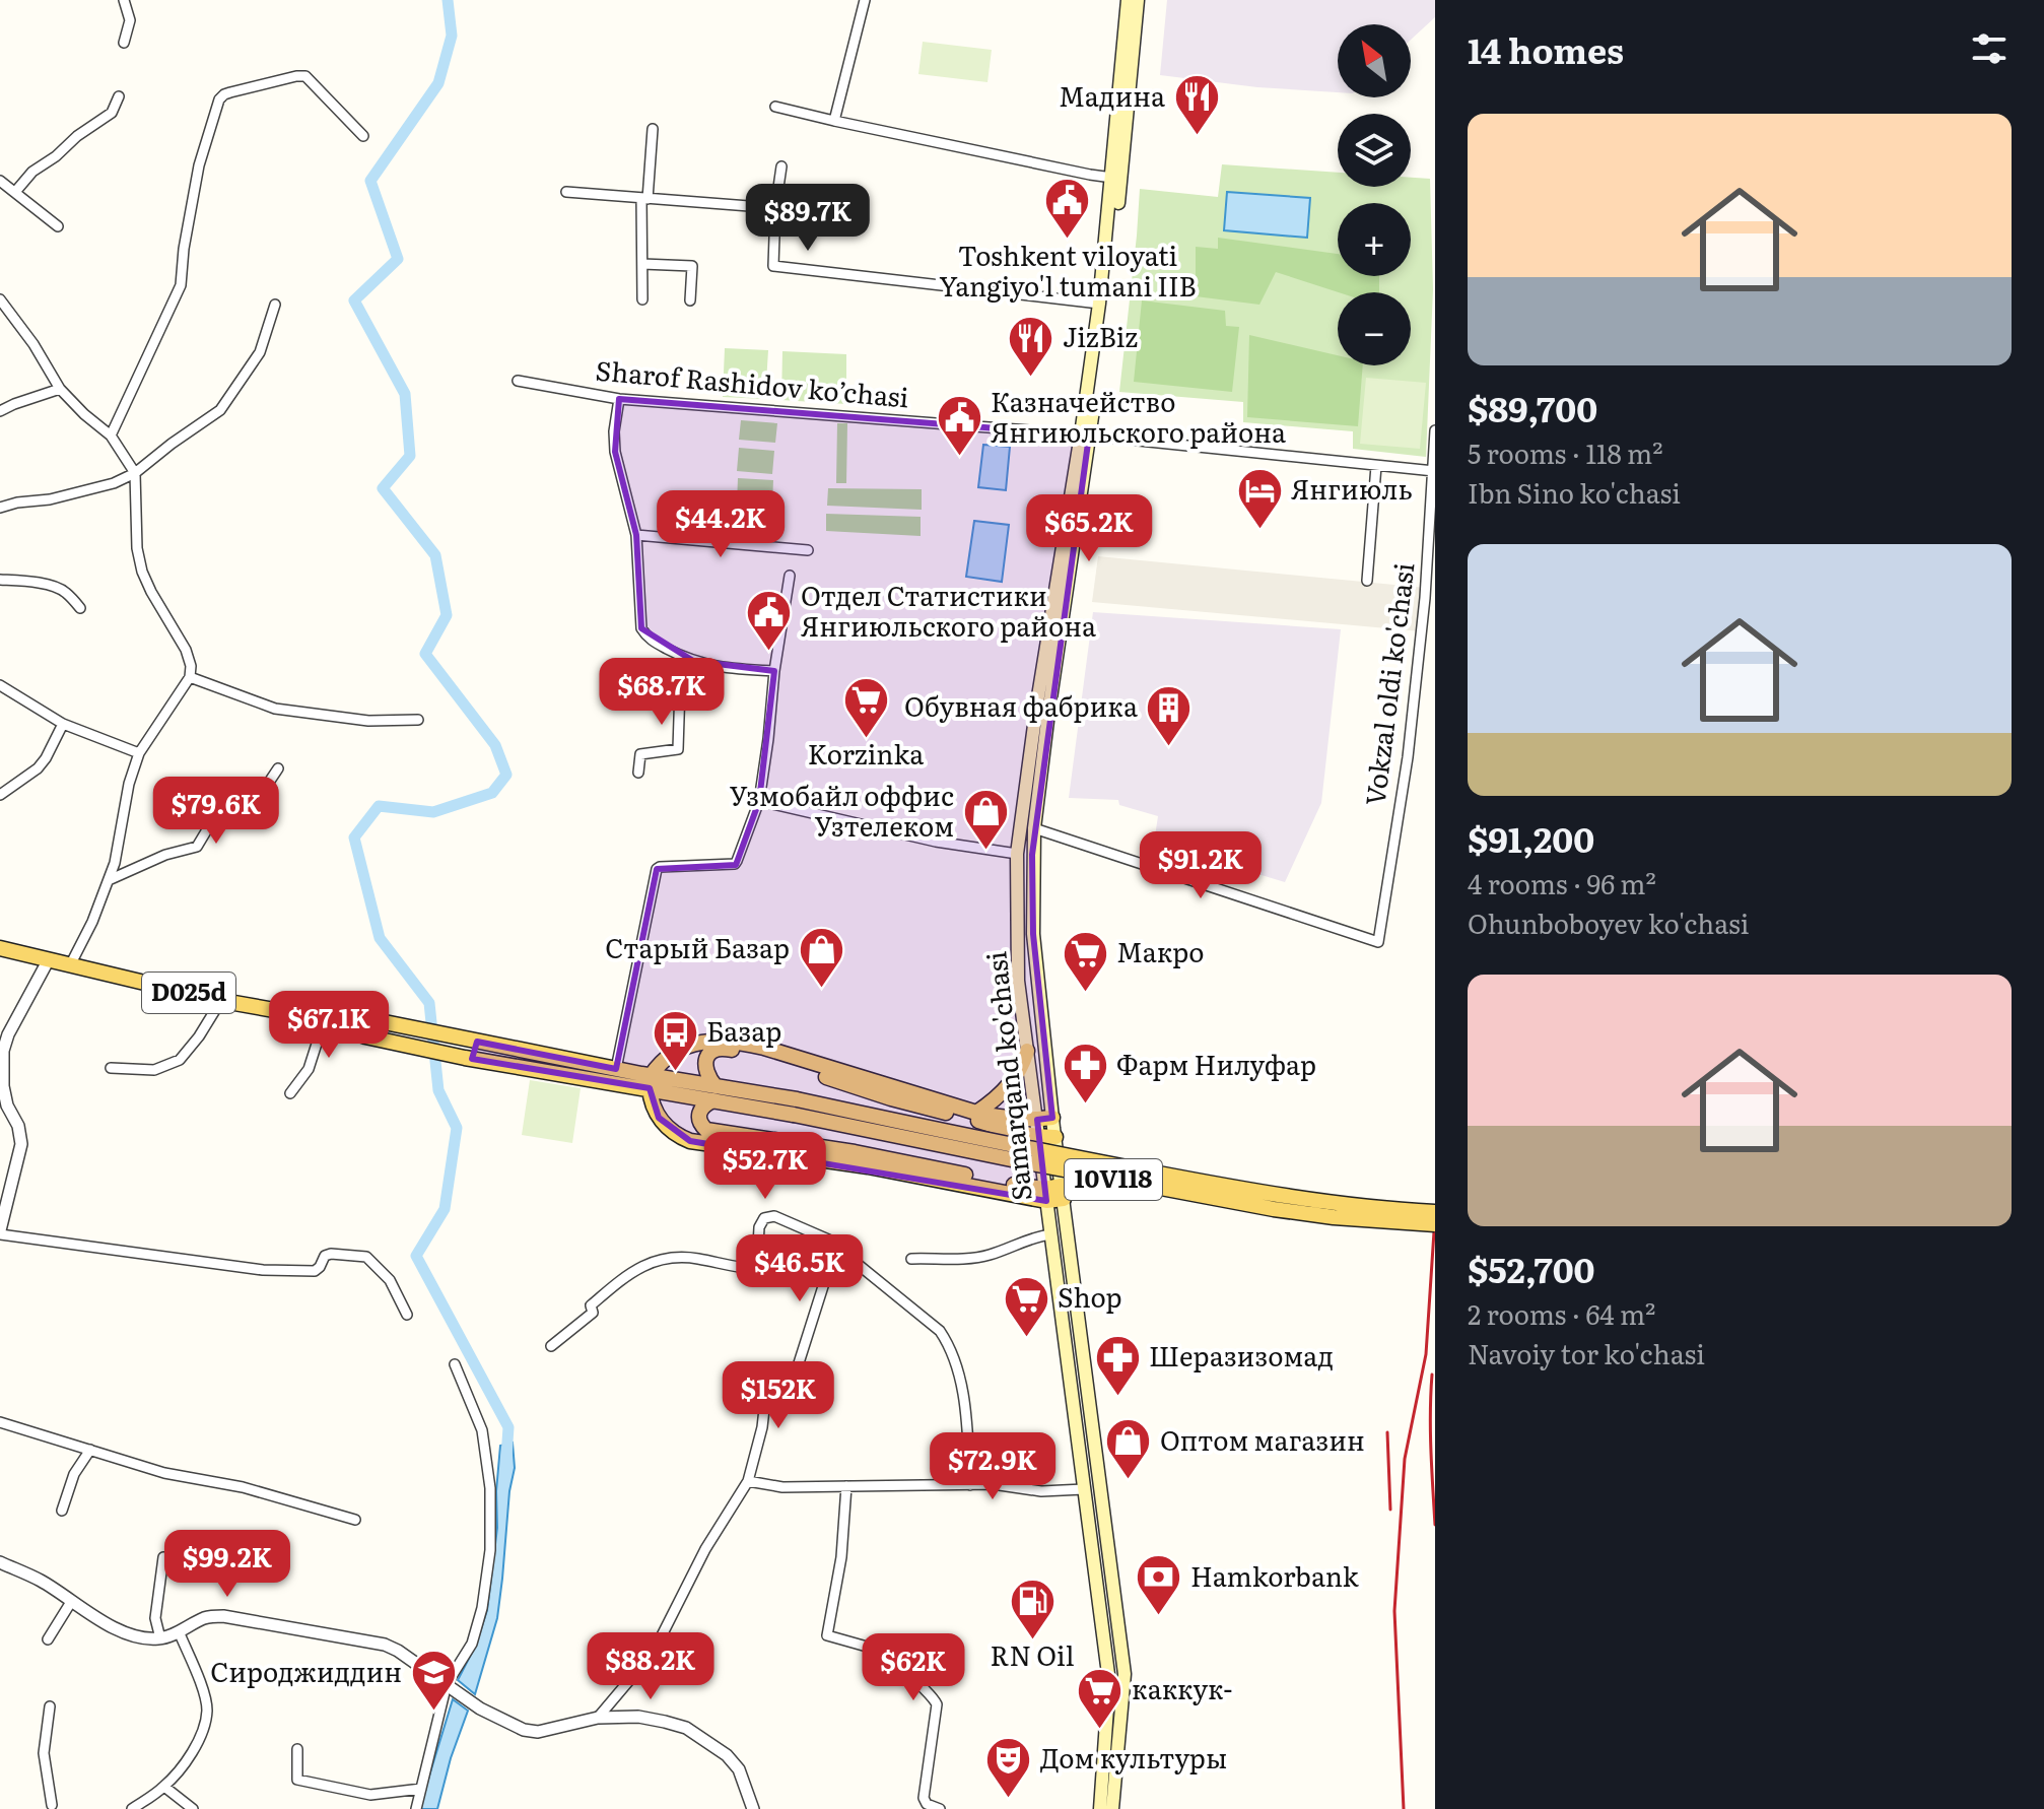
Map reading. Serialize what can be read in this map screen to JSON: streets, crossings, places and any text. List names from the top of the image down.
{
  "streets": {
    "main road": ["D025d", "Samarqand ko'chasi", "10V118"],
    "street": ["Sharof Rashidov ko’chasi", "Vokzal oldi ko'chasi"]
  },
  "crossings": [
    ["Sharof Rashidov ko’chasi", "Vokzal oldi ko'chasi"],
    ["Sharof Rashidov ko’chasi", "Samarqand ko'chasi"],
    ["Vokzal oldi ko'chasi", "Samarqand ko'chasi"],
    ["D025d", "10V118"]
  ],
  "places": {
    "restaurant": ["Мадина", "JizBiz"],
    "public building": ["Toshkent viloyati Yangiyo'l tumani IIB", "Казначейство Янгиюльского района", "Отдел Статистики Янгиюльского района"],
    "hotel": ["Янгиюль"],
    "supermarket": [
      "Korzinka",
      "Макро",
      "Shop",
      "каккук-"
    ],
    "building": ["Обувная фабрика"],
    "shop": ["Узмобайл оффис Узтелеком", "Cтарый Базар", "Оптом магазин"],
    "bus stop": ["Базар"],
    "pharmacy": ["Фарм Нилуфар", "Шеразизомад"],
    "bank": ["Hamkorbank"],
    "fuel station": ["RN Oil"],
    "school or university": ["Сироджиддин"],
    "theatre": ["Дом культуры"]
  },
  "north": "top left",
  "page": {
    "heading": "14 homes",
    "map_buttons": ["+", "−"],
    "list": [
      {
        "name": "$89,700",
        "note": "5 rooms · 118 m² · Ibn Sino ko'chasi"
      },
      {
        "name": "$91,200",
        "note": "4 rooms · 96 m² · Ohunboboyev ko'chasi"
      },
      {
        "name": "$52,700",
        "note": "2 rooms · 64 m² · Navoiy tor ko'chasi"
      }
    ],
    "price": [
      "$89.7K",
      "$44.2K",
      "$65.2K",
      "$68.7K",
      "$79.6K",
      "$91.2K",
      "$67.1K",
      "$52.7K",
      "$46.5K",
      "$152K",
      "$72.9K",
      "$99.2K",
      "$88.2K",
      "$62K"
    ]
  }
}
